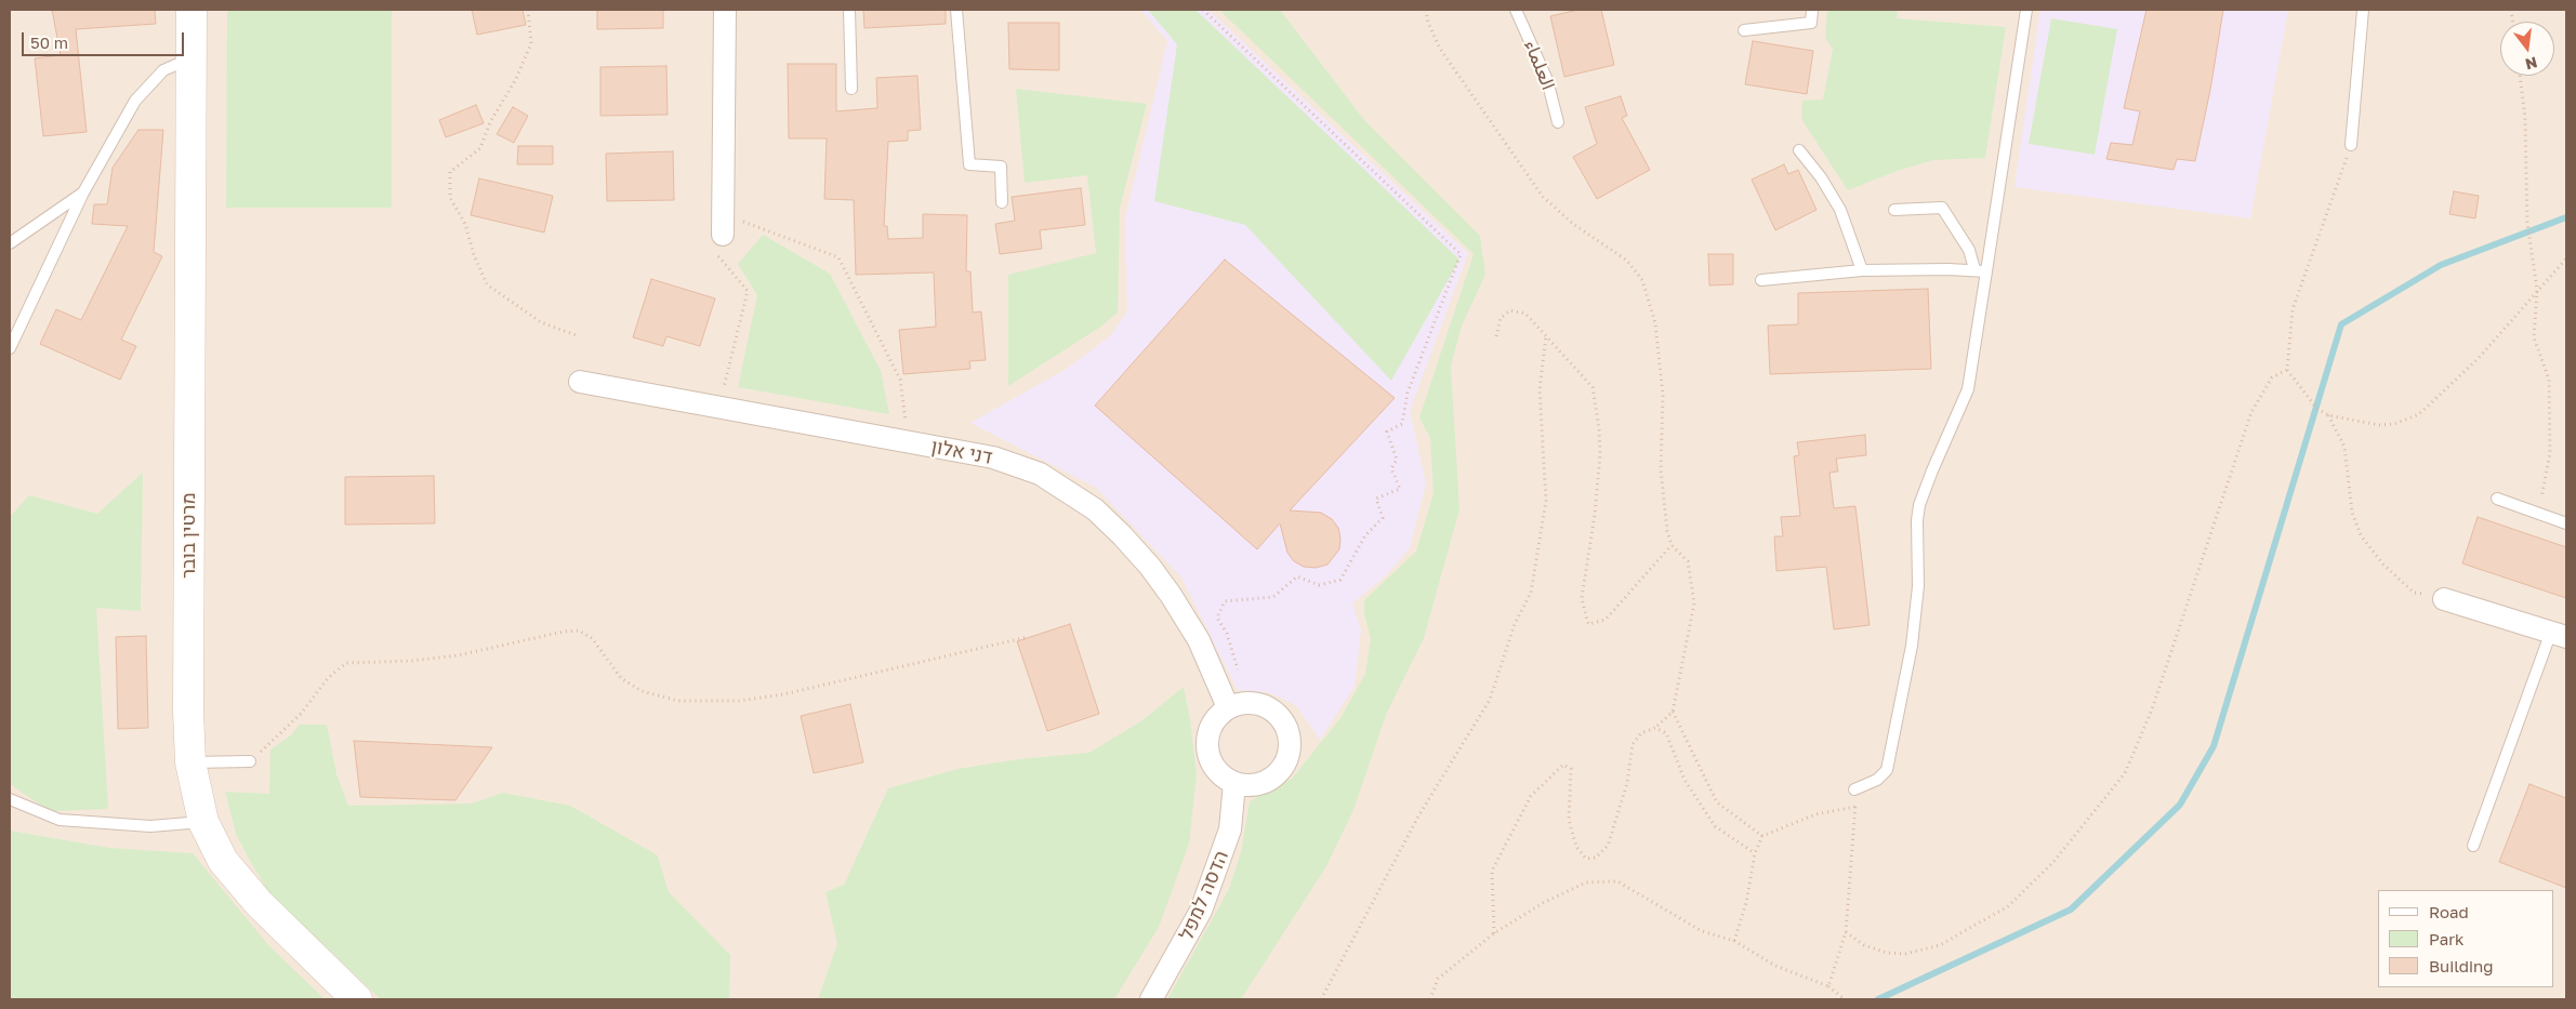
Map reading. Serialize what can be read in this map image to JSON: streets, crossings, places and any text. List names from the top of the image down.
{
  "streets": {
    "street": ["דני אלון", "מרטין בובר", "הדסה למפל"],
    "lane": ["العلماء"]
  },
  "crossings": [
    ["דני אלון", "הדסה למפל"]
  ],
  "legend": ["Road", "Park", "Building"],
  "scale_bar": "50 m",
  "north": "bottom"
}
